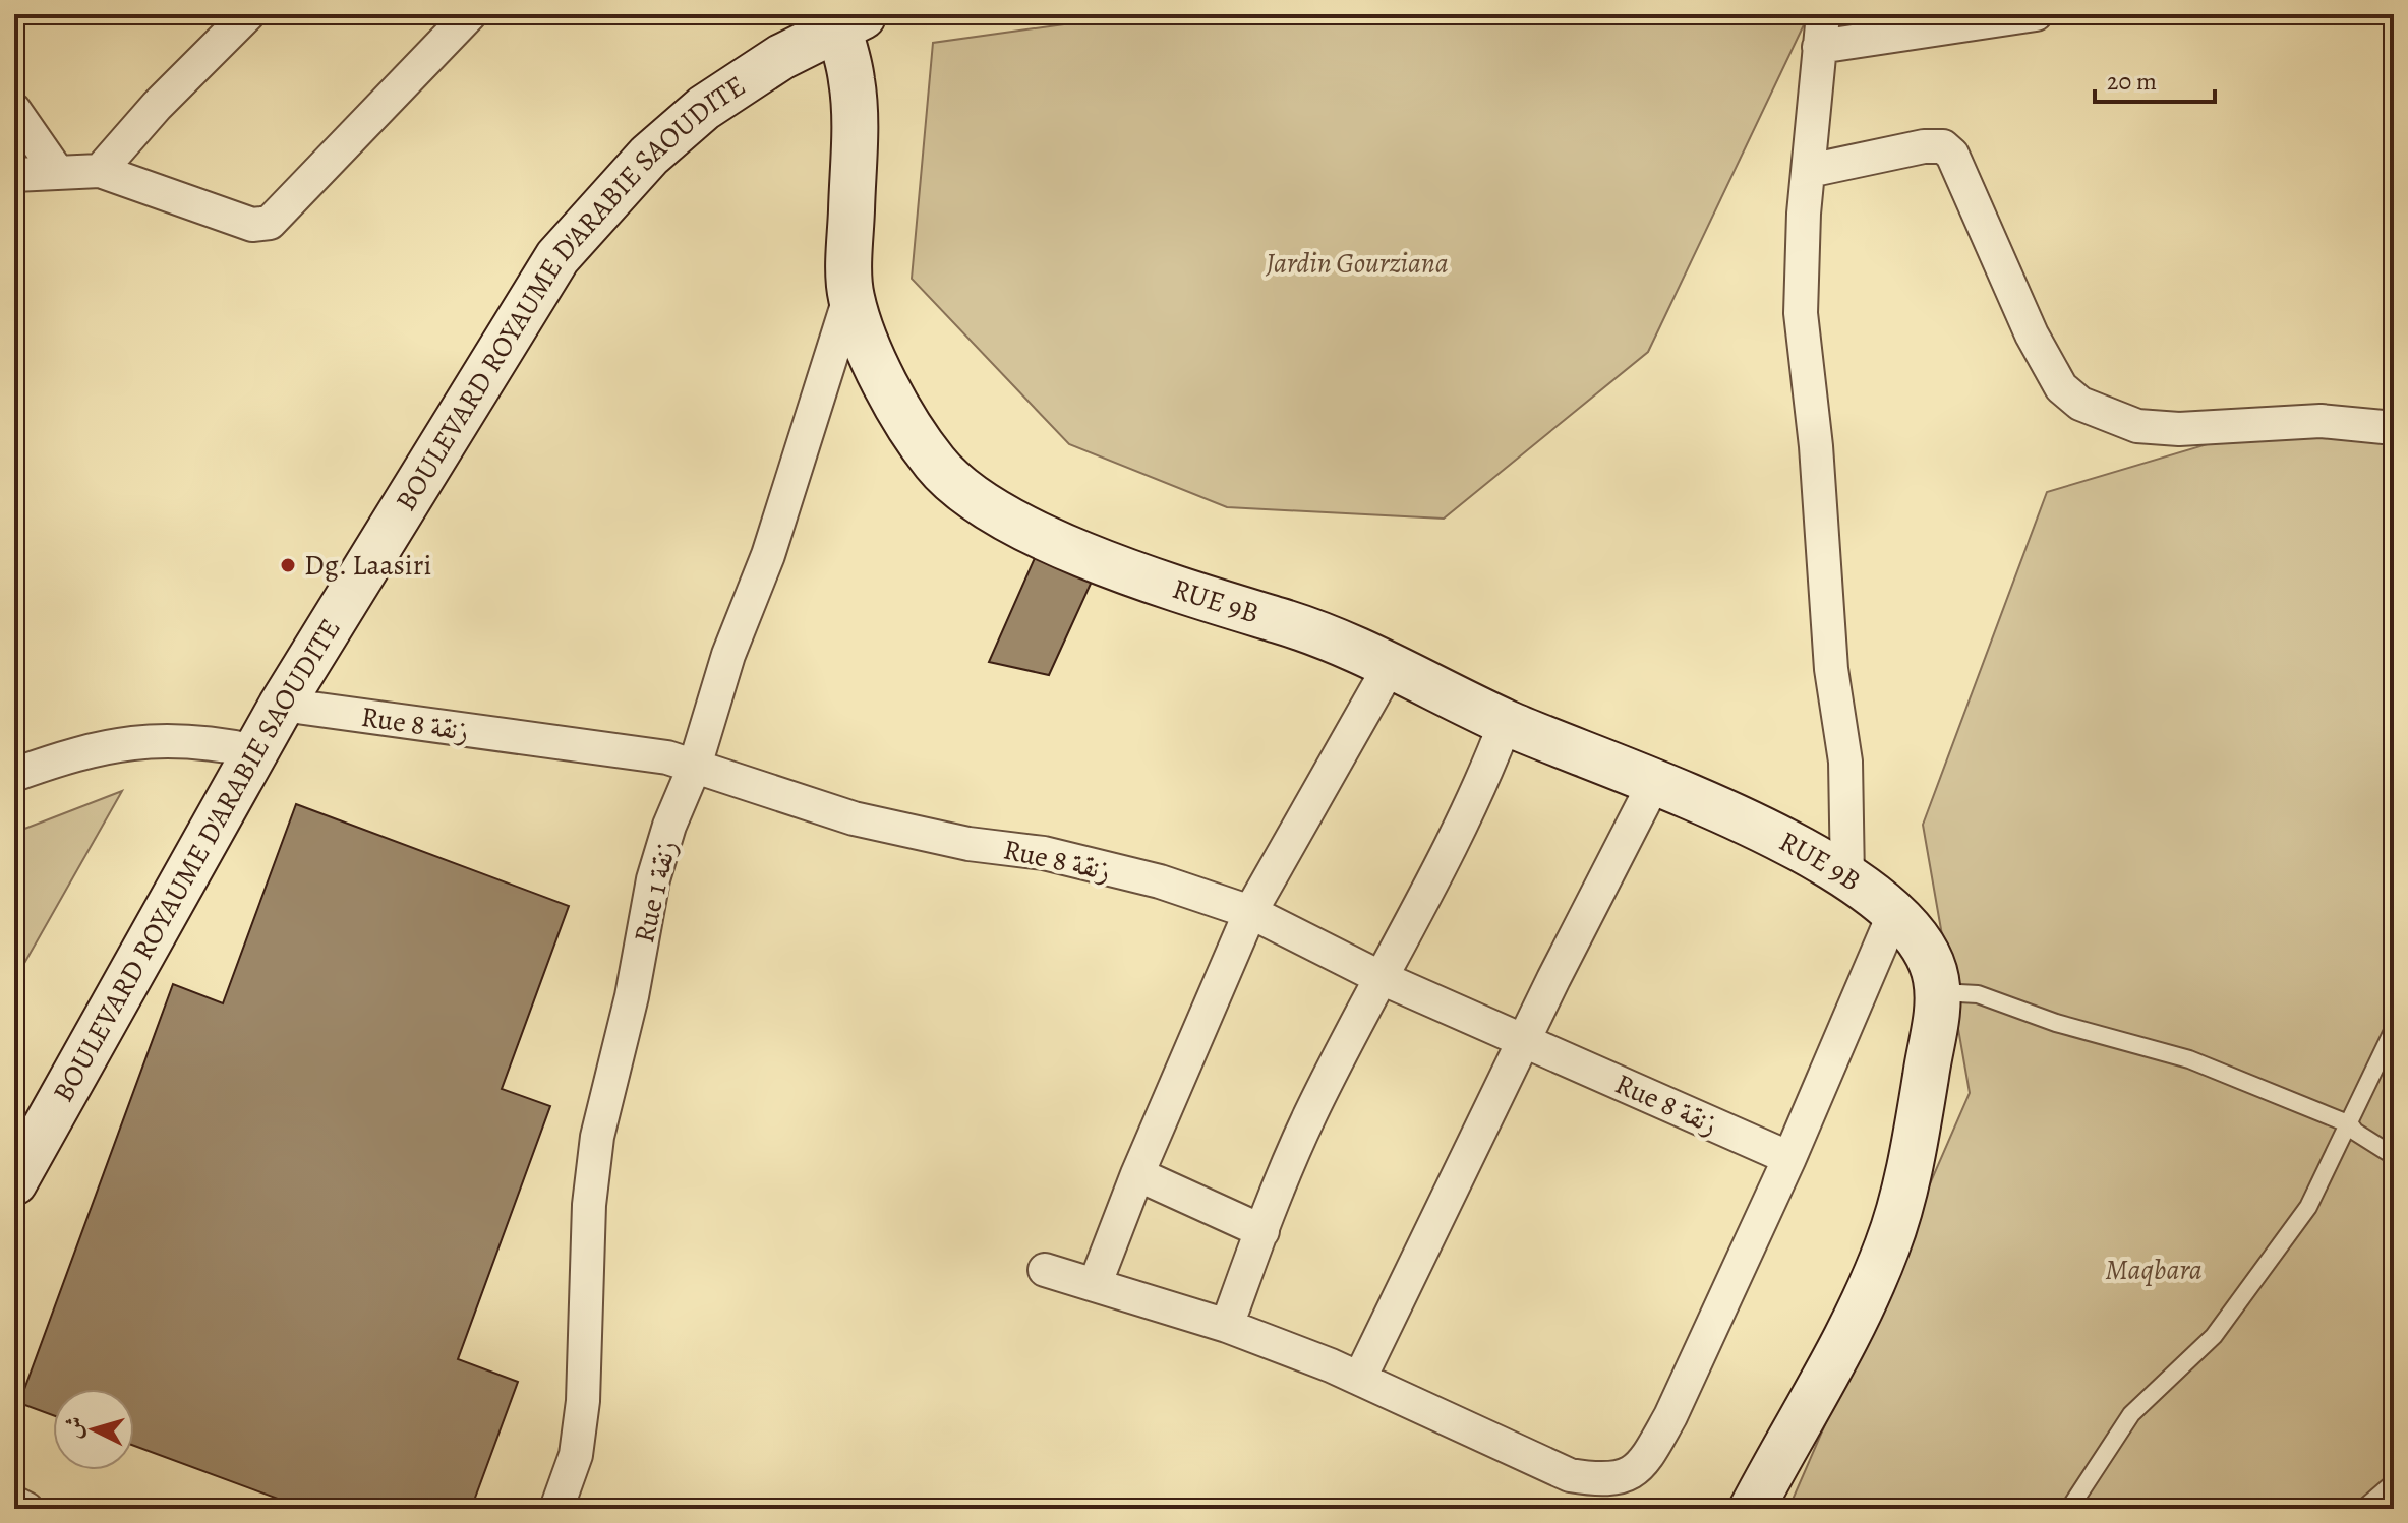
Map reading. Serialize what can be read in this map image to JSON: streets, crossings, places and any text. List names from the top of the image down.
{
  "streets": {
    "street": [
      "BOULEVARD ROYAUME D'ARABIE SAOUDITE",
      "RUE 9B",
      "Rue 8 زنقة",
      "Rue 1 زنقة"
    ]
  },
  "crossings": [
    ["BOULEVARD ROYAUME D'ARABIE SAOUDITE", "RUE 9B"],
    ["BOULEVARD ROYAUME D'ARABIE SAOUDITE", "Rue 8 زنقة"],
    ["RUE 9B", "Rue 1 زنقة"],
    ["Rue 8 زنقة", "Rue 1 زنقة"]
  ],
  "parks": ["Jardin Gourziana", "Maqbara"],
  "places": ["Dg. Laasiri"],
  "scale_bar": "20 m",
  "north": "left"
}
